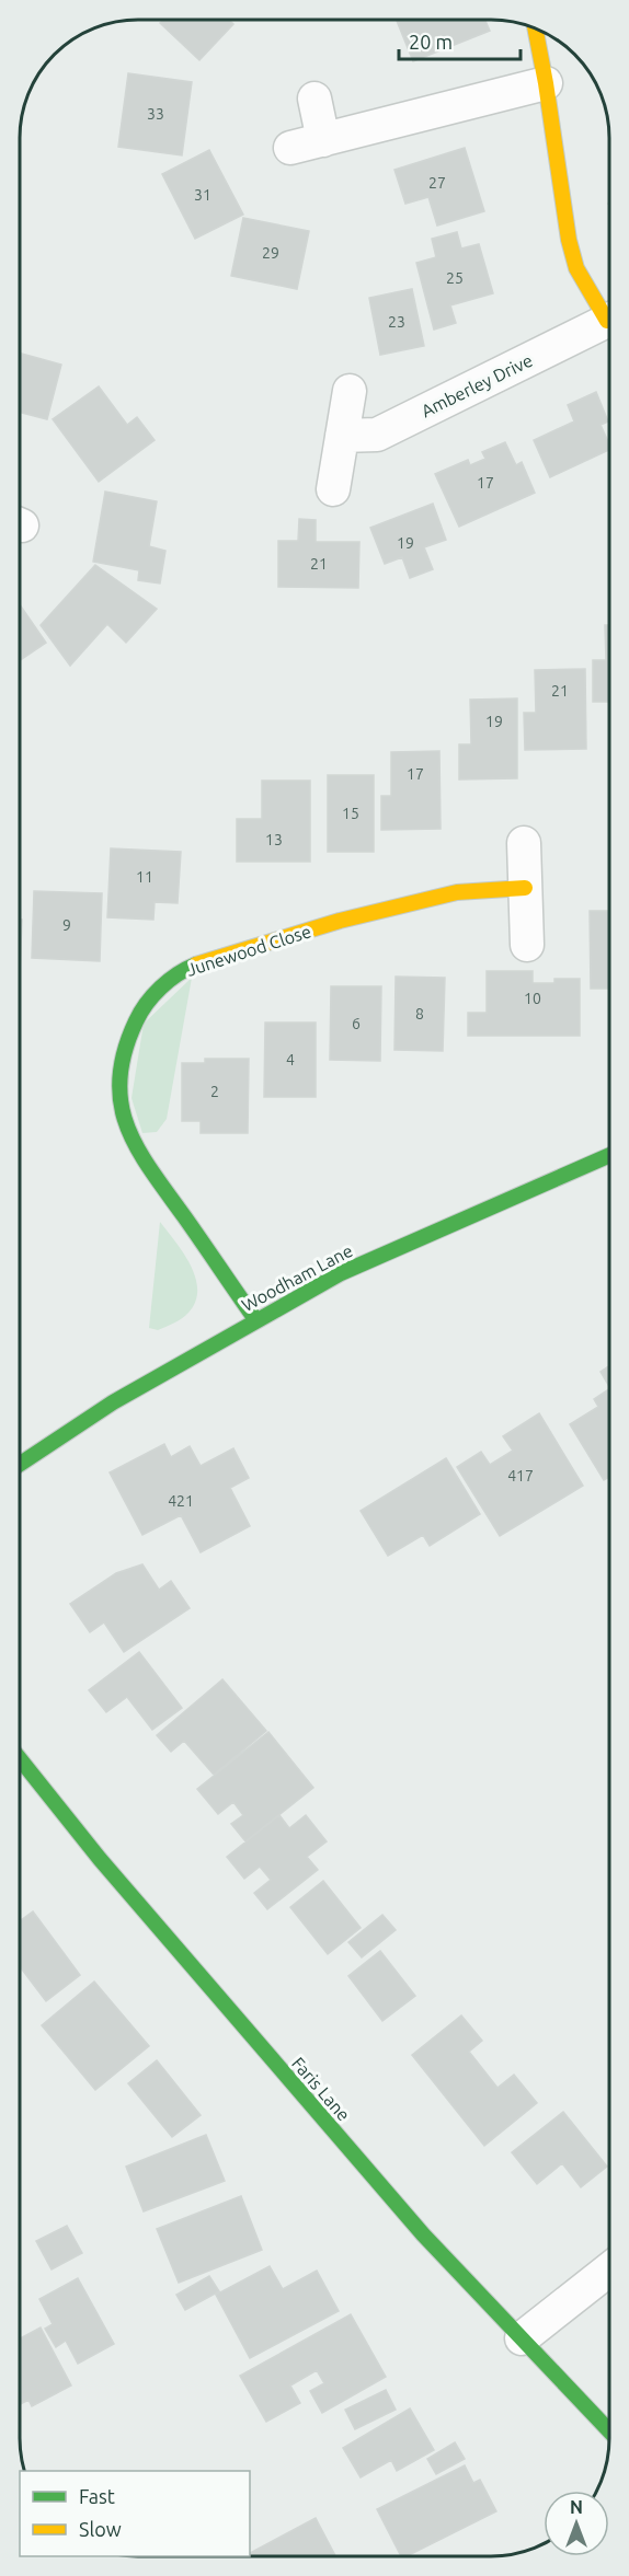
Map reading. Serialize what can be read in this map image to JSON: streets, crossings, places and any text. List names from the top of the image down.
{
  "streets": {
    "street": [
      "Amberley Drive",
      "Junewood Close",
      "Woodham Lane",
      "Faris Lane"
    ]
  },
  "crossings": [
    ["Junewood Close", "Woodham Lane"]
  ],
  "house_numbers": [
    "33",
    "27",
    "31",
    "29",
    "25",
    "23",
    "17",
    "19",
    "21",
    "21",
    "19",
    "17",
    "15",
    "13",
    "11",
    "9",
    "10",
    "8",
    "6",
    "4",
    "2",
    "417",
    "421"
  ],
  "legend": ["Fast", "Slow"],
  "scale_bar": "20 m",
  "north": "top"
}
